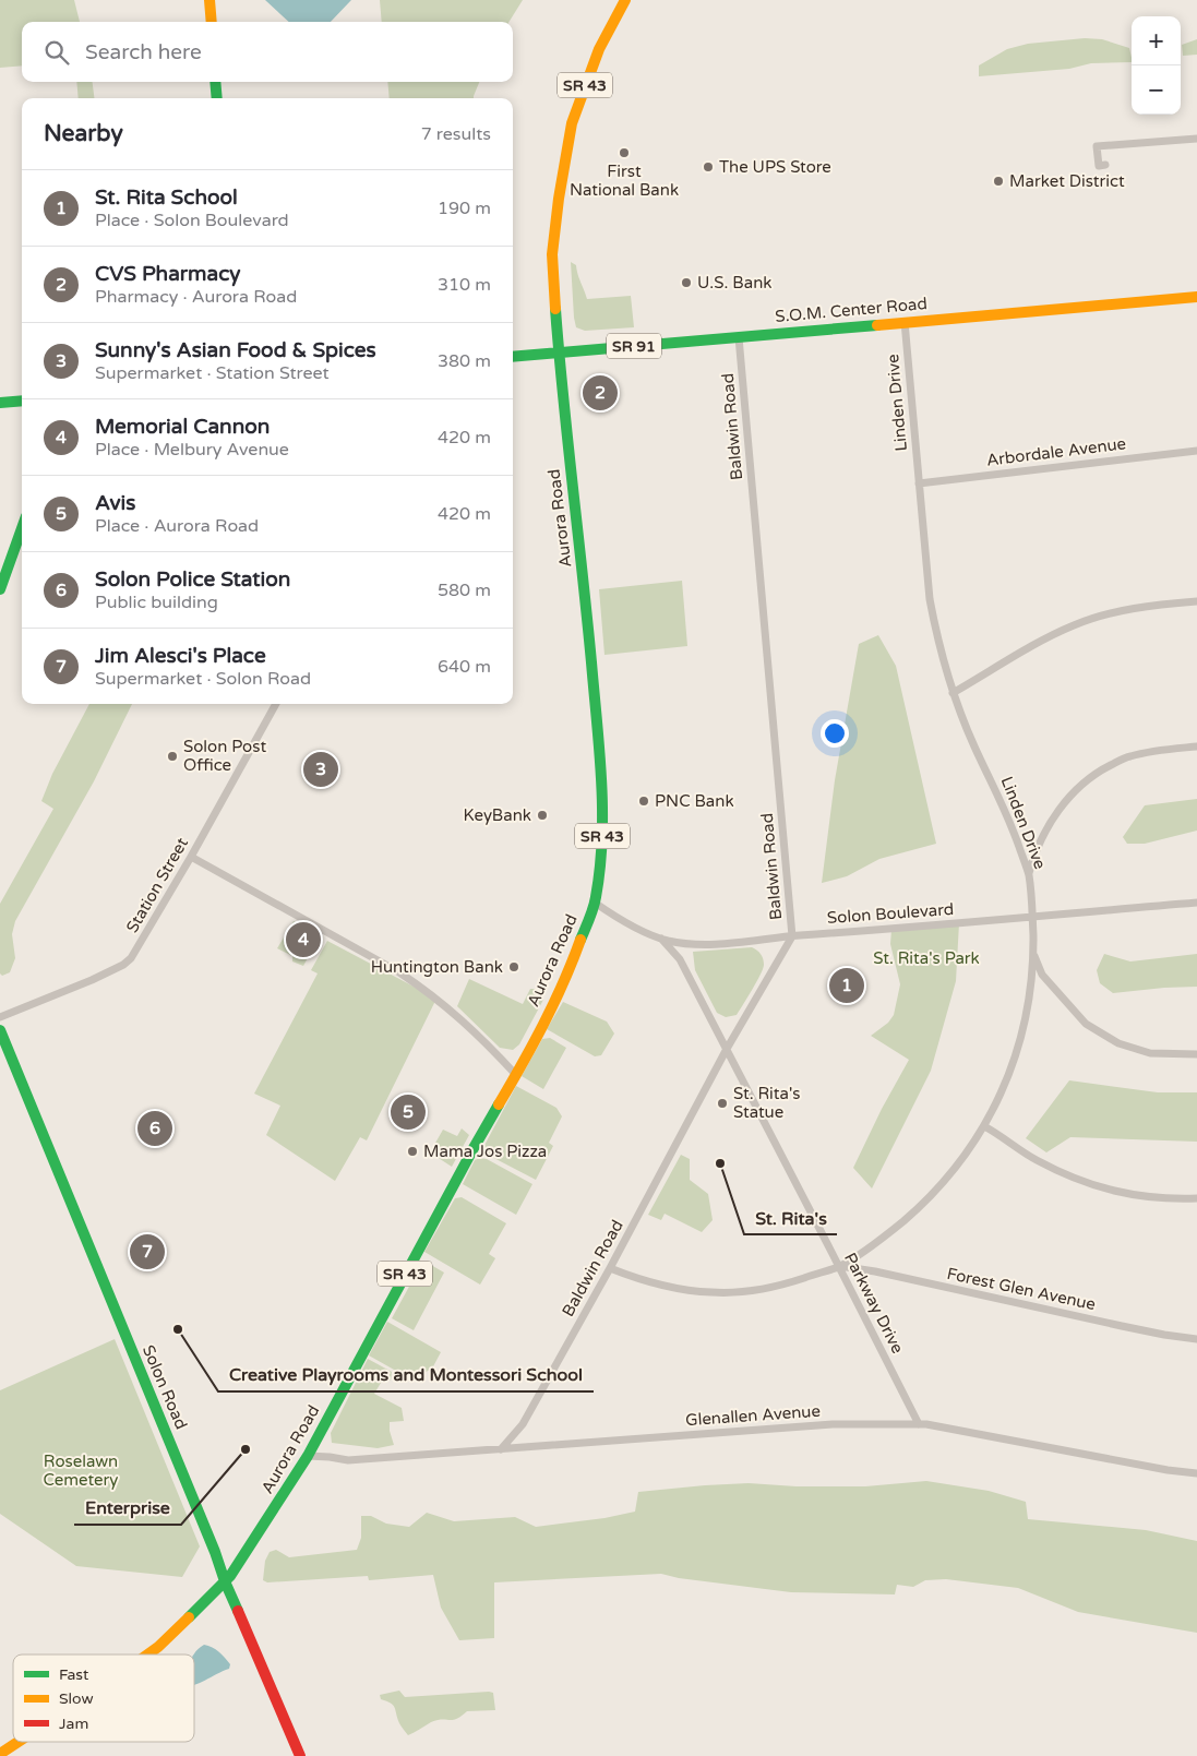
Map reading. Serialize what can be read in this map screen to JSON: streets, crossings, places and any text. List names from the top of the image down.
{
  "streets": {
    "main road": [
      "SR 43",
      "S.O.M. Center Road",
      "SR 91",
      "Aurora Road",
      "Solon Road"
    ],
    "street": [
      "Linden Drive",
      "Baldwin Road",
      "Arbordale Avenue",
      "Station Street",
      "Solon Boulevard",
      "Forest Glen Avenue",
      "Parkway Drive",
      "Glenallen Avenue"
    ]
  },
  "crossings": [
    ["S.O.M. Center Road", "Linden Drive"],
    ["S.O.M. Center Road", "Baldwin Road"],
    ["S.O.M. Center Road", "Aurora Road"],
    ["Linden Drive", "Baldwin Road"],
    ["Linden Drive", "Arbordale Avenue"],
    ["Linden Drive", "Solon Boulevard"],
    ["Linden Drive", "Forest Glen Avenue"],
    ["Linden Drive", "Parkway Drive"],
    ["Baldwin Road", "Solon Boulevard"],
    ["Baldwin Road", "Parkway Drive"],
    ["Baldwin Road", "Glenallen Avenue"],
    ["Aurora Road", "Solon Boulevard"],
    ["Aurora Road", "Solon Road"],
    ["Aurora Road", "Glenallen Avenue"],
    ["Solon Boulevard", "Parkway Drive"],
    ["Forest Glen Avenue", "Parkway Drive"],
    ["Parkway Drive", "Glenallen Avenue"]
  ],
  "parks": ["St. Rita's Park", "Roselawn Cemetery"],
  "places": [
    "First National Bank",
    "The UPS Store",
    "Market District",
    "U.S. Bank",
    "Solon Post Office",
    "PNC Bank",
    "KeyBank",
    "Huntington Bank",
    "St. Rita's Statue",
    "Mama Jos Pizza",
    "St. Rita's",
    "Creative Playrooms and Montessori School",
    "Enterprise"
  ],
  "legend": ["Fast", "Slow", "Jam"],
  "page": {
    "map_buttons": ["+", "−"],
    "search": "Search here",
    "heading": ["Nearby", "7 results"],
    "list": [
      {
        "mark": "1",
        "name": "St. Rita School",
        "note": "Place · Solon Boulevard",
        "value": "190 m"
      },
      {
        "mark": "2",
        "name": "CVS Pharmacy",
        "note": "Pharmacy · Aurora Road",
        "value": "310 m"
      },
      {
        "mark": "3",
        "name": "Sunny's Asian Food & Spices",
        "note": "Supermarket · Station Street",
        "value": "380 m"
      },
      {
        "mark": "4",
        "name": "Memorial Cannon",
        "note": "Place · Melbury Avenue",
        "value": "420 m"
      },
      {
        "mark": "5",
        "name": "Avis",
        "note": "Place · Aurora Road",
        "value": "420 m"
      },
      {
        "mark": "6",
        "name": "Solon Police Station",
        "note": "Public building",
        "value": "580 m"
      },
      {
        "mark": "7",
        "name": "Jim Alesci's Place",
        "note": "Supermarket · Solon Road",
        "value": "640 m"
      }
    ],
    "pins": [
      "2",
      "3",
      "4",
      "1",
      "5",
      "6",
      "7"
    ]
  }
}
